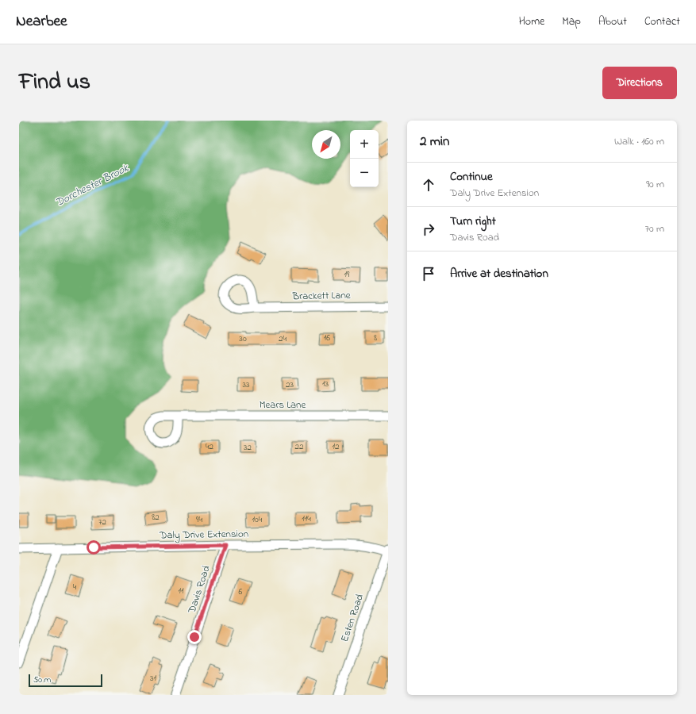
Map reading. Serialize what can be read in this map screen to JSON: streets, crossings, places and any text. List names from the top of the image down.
{
  "streets": {
    "street": [
      "Brackett Lane",
      "Mears Lane",
      "Daly Drive Extension",
      "Davis Road",
      "Esten Road"
    ]
  },
  "crossings": [
    ["Daly Drive Extension", "Davis Road"],
    ["Daly Drive Extension", "Esten Road"]
  ],
  "water": ["Dorchester Brook"],
  "house_numbers": [
    "19",
    "16",
    "8",
    "30",
    "24",
    "13",
    "33",
    "23",
    "42",
    "22",
    "12",
    "32",
    "82",
    "114",
    "94",
    "104",
    "72",
    "4",
    "11",
    "6",
    "31"
  ],
  "scale_bar": "50 m",
  "north": "bottom left",
  "page": {
    "header": "Nearbee",
    "nav": [
      "Home",
      "Map",
      "About",
      "Contact"
    ],
    "title": "Find us",
    "buttons": "Directions",
    "heading": ["2 min", "Walk · 160 m"],
    "map_buttons": ["+", "−"],
    "list": [
      ["Continue", "Daly Drive Extension", "90 m"],
      ["Turn right", "Davis Road", "70 m"],
      "Arrive at destination"
    ],
    "scale": "50 m"
  }
}
